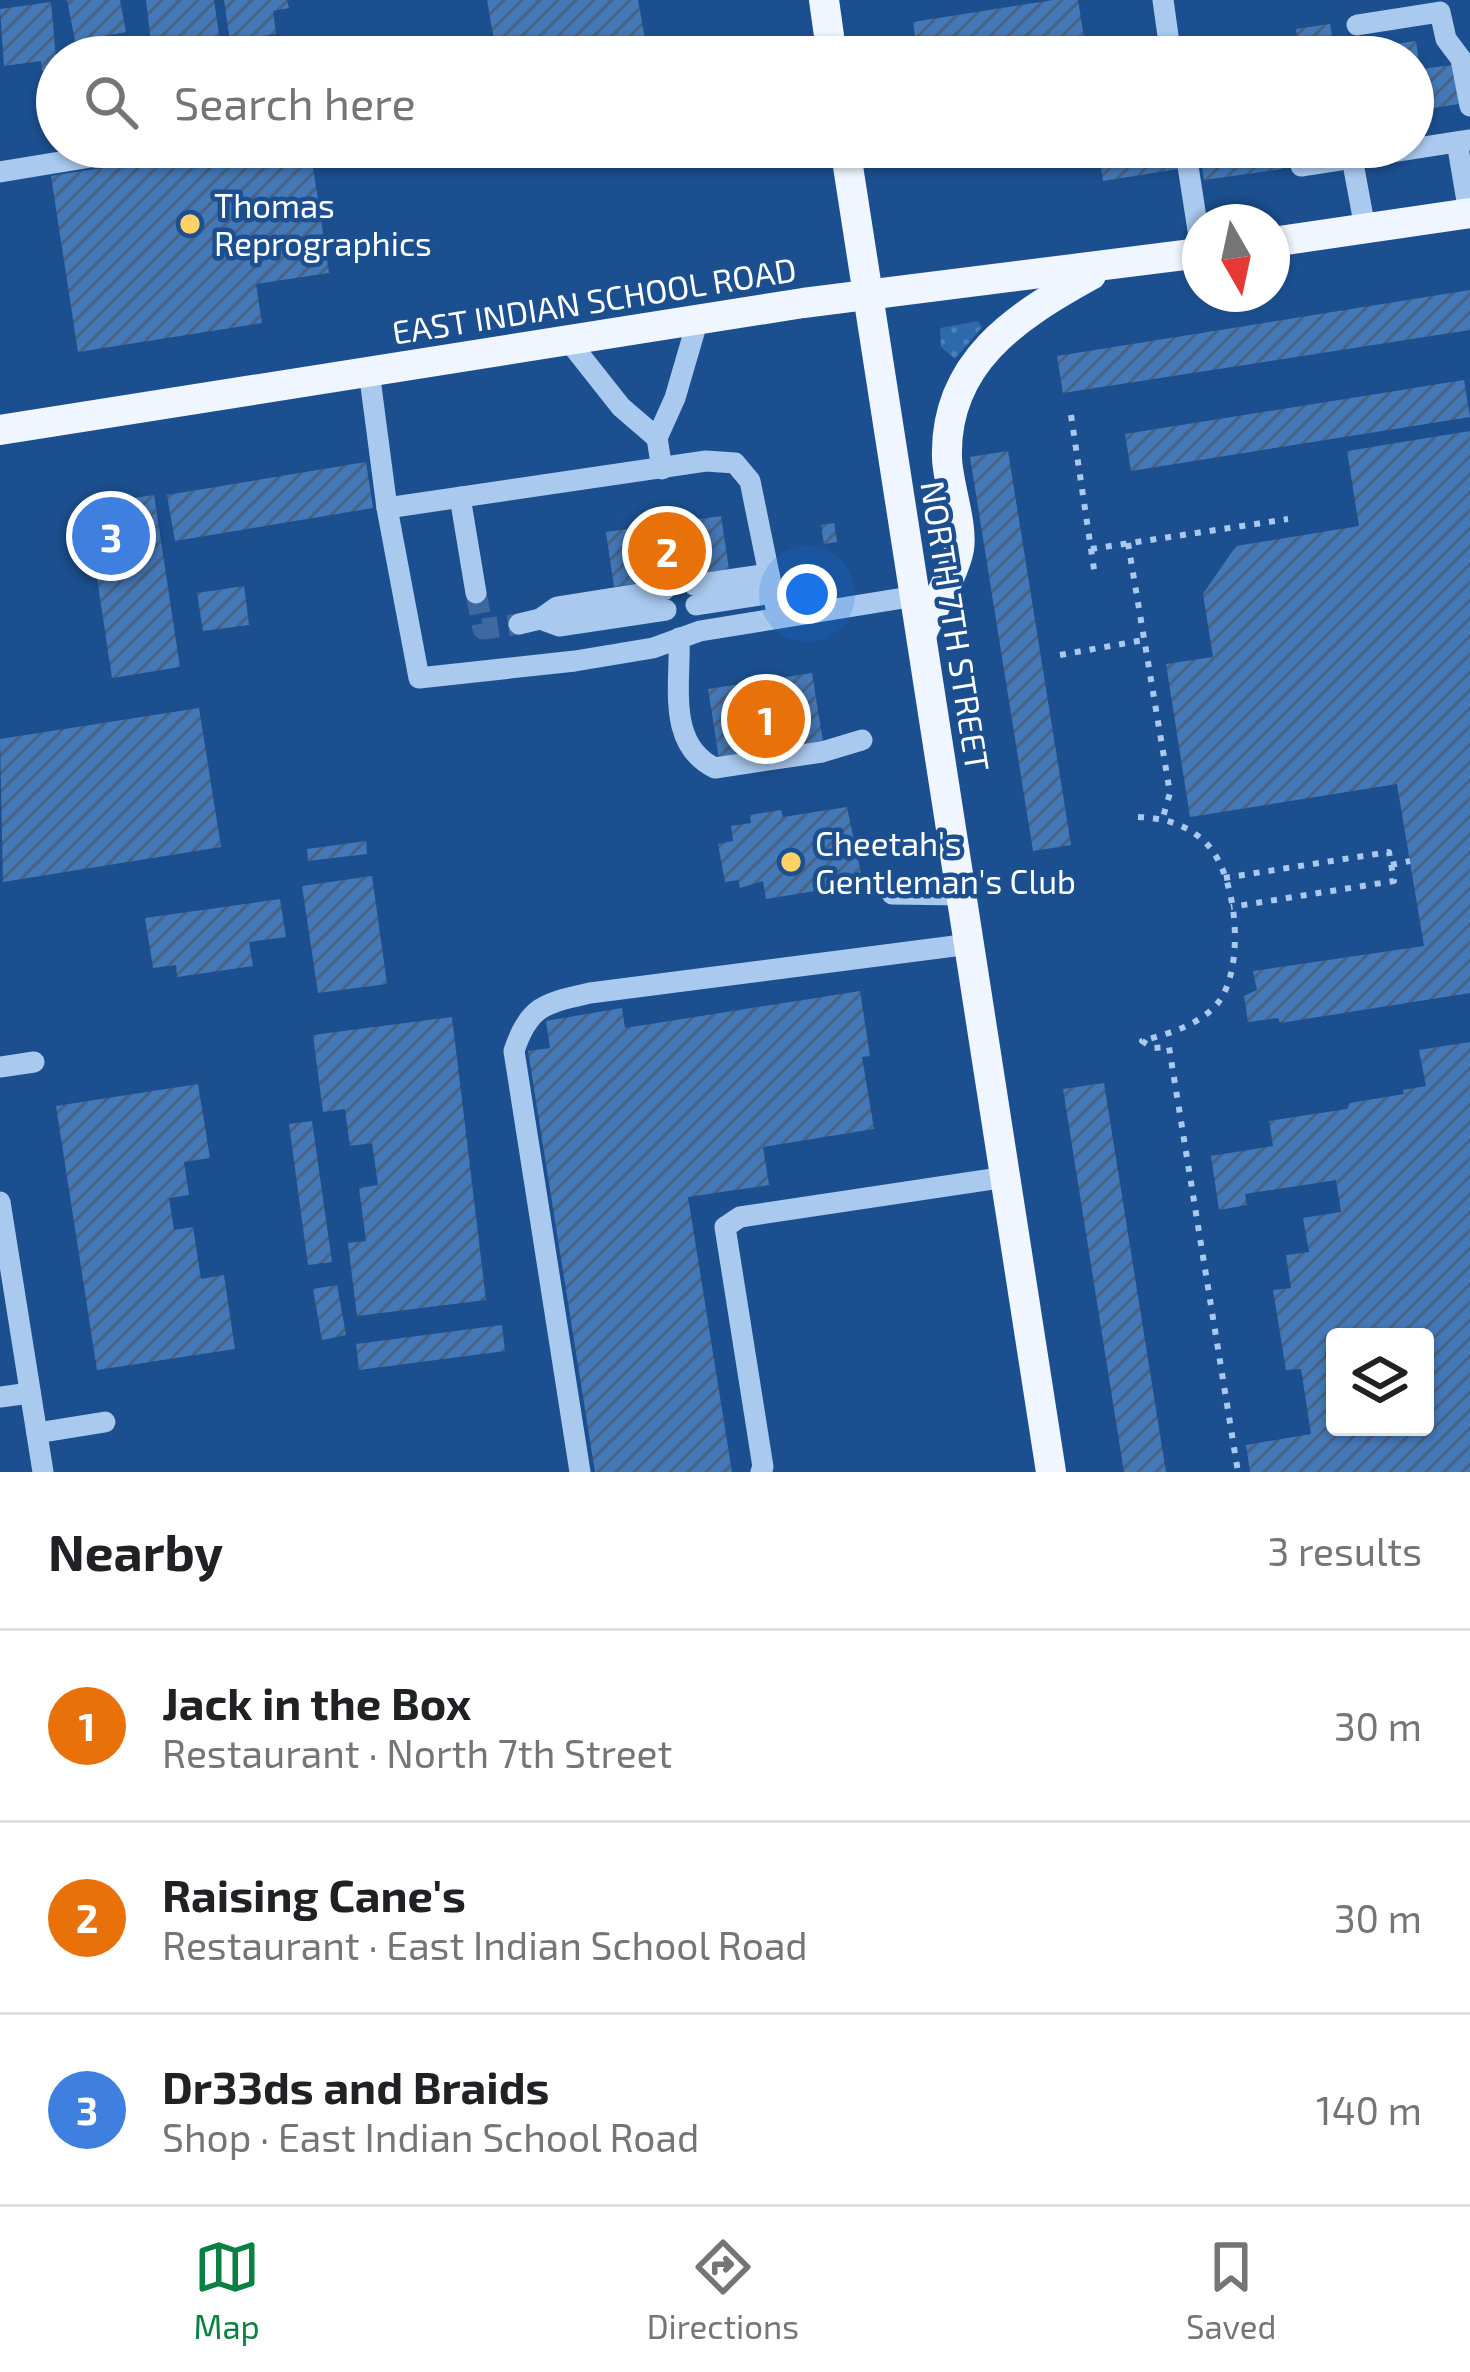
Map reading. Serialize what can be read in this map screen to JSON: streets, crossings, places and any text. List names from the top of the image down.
{
  "streets": {
    "main road": ["EAST INDIAN SCHOOL ROAD", "NORTH 7TH STREET"]
  },
  "crossings": [
    ["EAST INDIAN SCHOOL ROAD", "NORTH 7TH STREET"]
  ],
  "places": ["Thomas Reprographics", "Cheetah's Gentleman's Club"],
  "north": "bottom",
  "page": {
    "search": "Search here",
    "pins": ["3", "2", "1"],
    "heading": ["Nearby", "3 results"],
    "list": [
      {
        "mark": "1",
        "name": "Jack in the Box",
        "note": "Restaurant · North 7th Street",
        "value": "30 m"
      },
      {
        "mark": "2",
        "name": "Raising Cane's",
        "note": "Restaurant · East Indian School Road",
        "value": "30 m"
      },
      {
        "mark": "3",
        "name": "Dr33ds and Braids",
        "note": "Shop · East Indian School Road",
        "value": "140 m"
      }
    ],
    "nav": ["Map", "Directions", "Saved"]
  }
}
